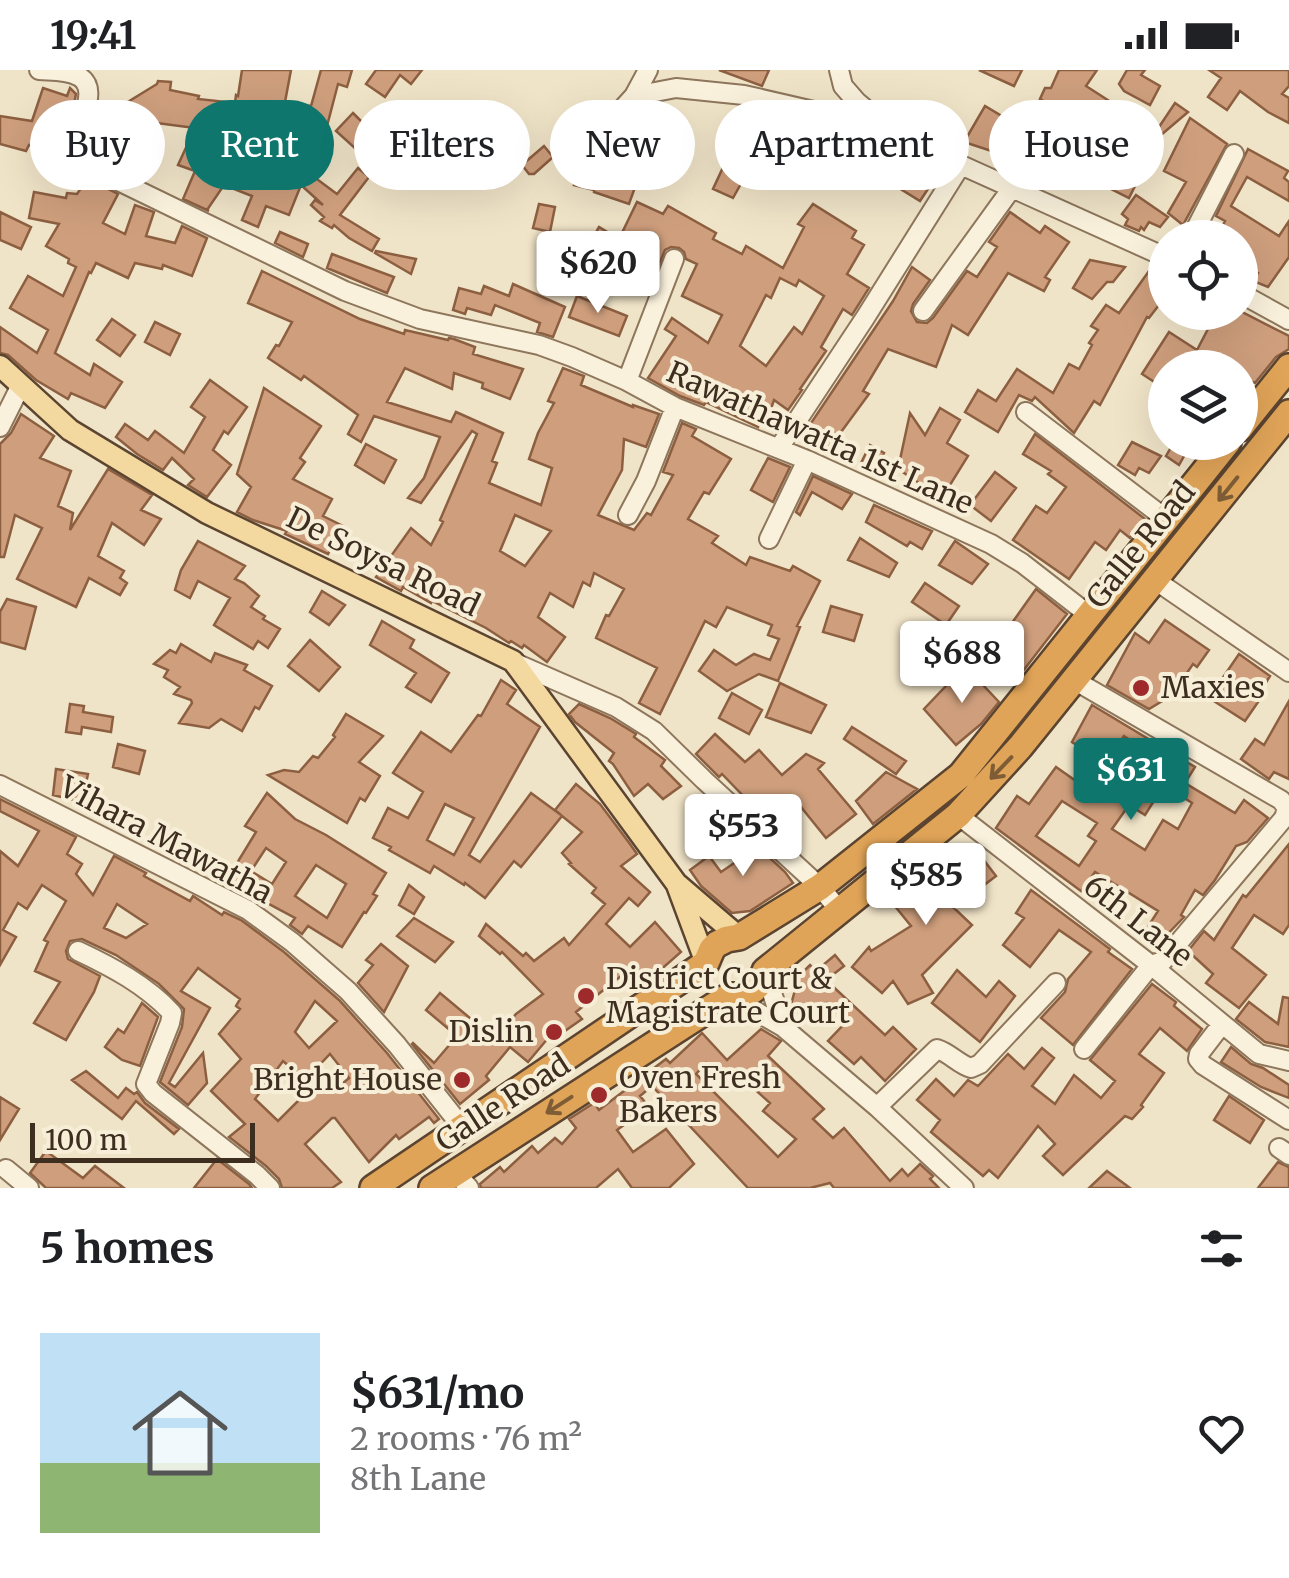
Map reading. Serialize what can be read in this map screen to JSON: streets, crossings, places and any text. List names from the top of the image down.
{
  "streets": {
    "highway": ["Galle Road", "De Soysa Road"],
    "street": ["Rawathawatta 1st Lane", "Vihara Mawatha", "6th Lane"]
  },
  "crossings": [
    ["Rawathawatta 1st Lane", "Galle Road"],
    ["Galle Road", "De Soysa Road"],
    ["Galle Road", "Vihara Mawatha"],
    ["Galle Road", "6th Lane"]
  ],
  "places": [
    "Maxies",
    "District Court & Magistrate Court",
    "Dislin",
    "Bright House",
    "Oven Fresh Bakers"
  ],
  "scale_bar": "100 m",
  "page": {
    "status": "19:41",
    "chip": [
      "Buy",
      "Rent",
      "Filters",
      "New",
      "Apartment",
      "House"
    ],
    "price": [
      "$620",
      "$688",
      "$631",
      "$553",
      "$585"
    ],
    "scale": "100 m",
    "heading": "5 homes",
    "list": [
      {
        "name": "$631/mo",
        "note": "2 rooms · 76 m² · 8th Lane"
      }
    ]
  }
}
